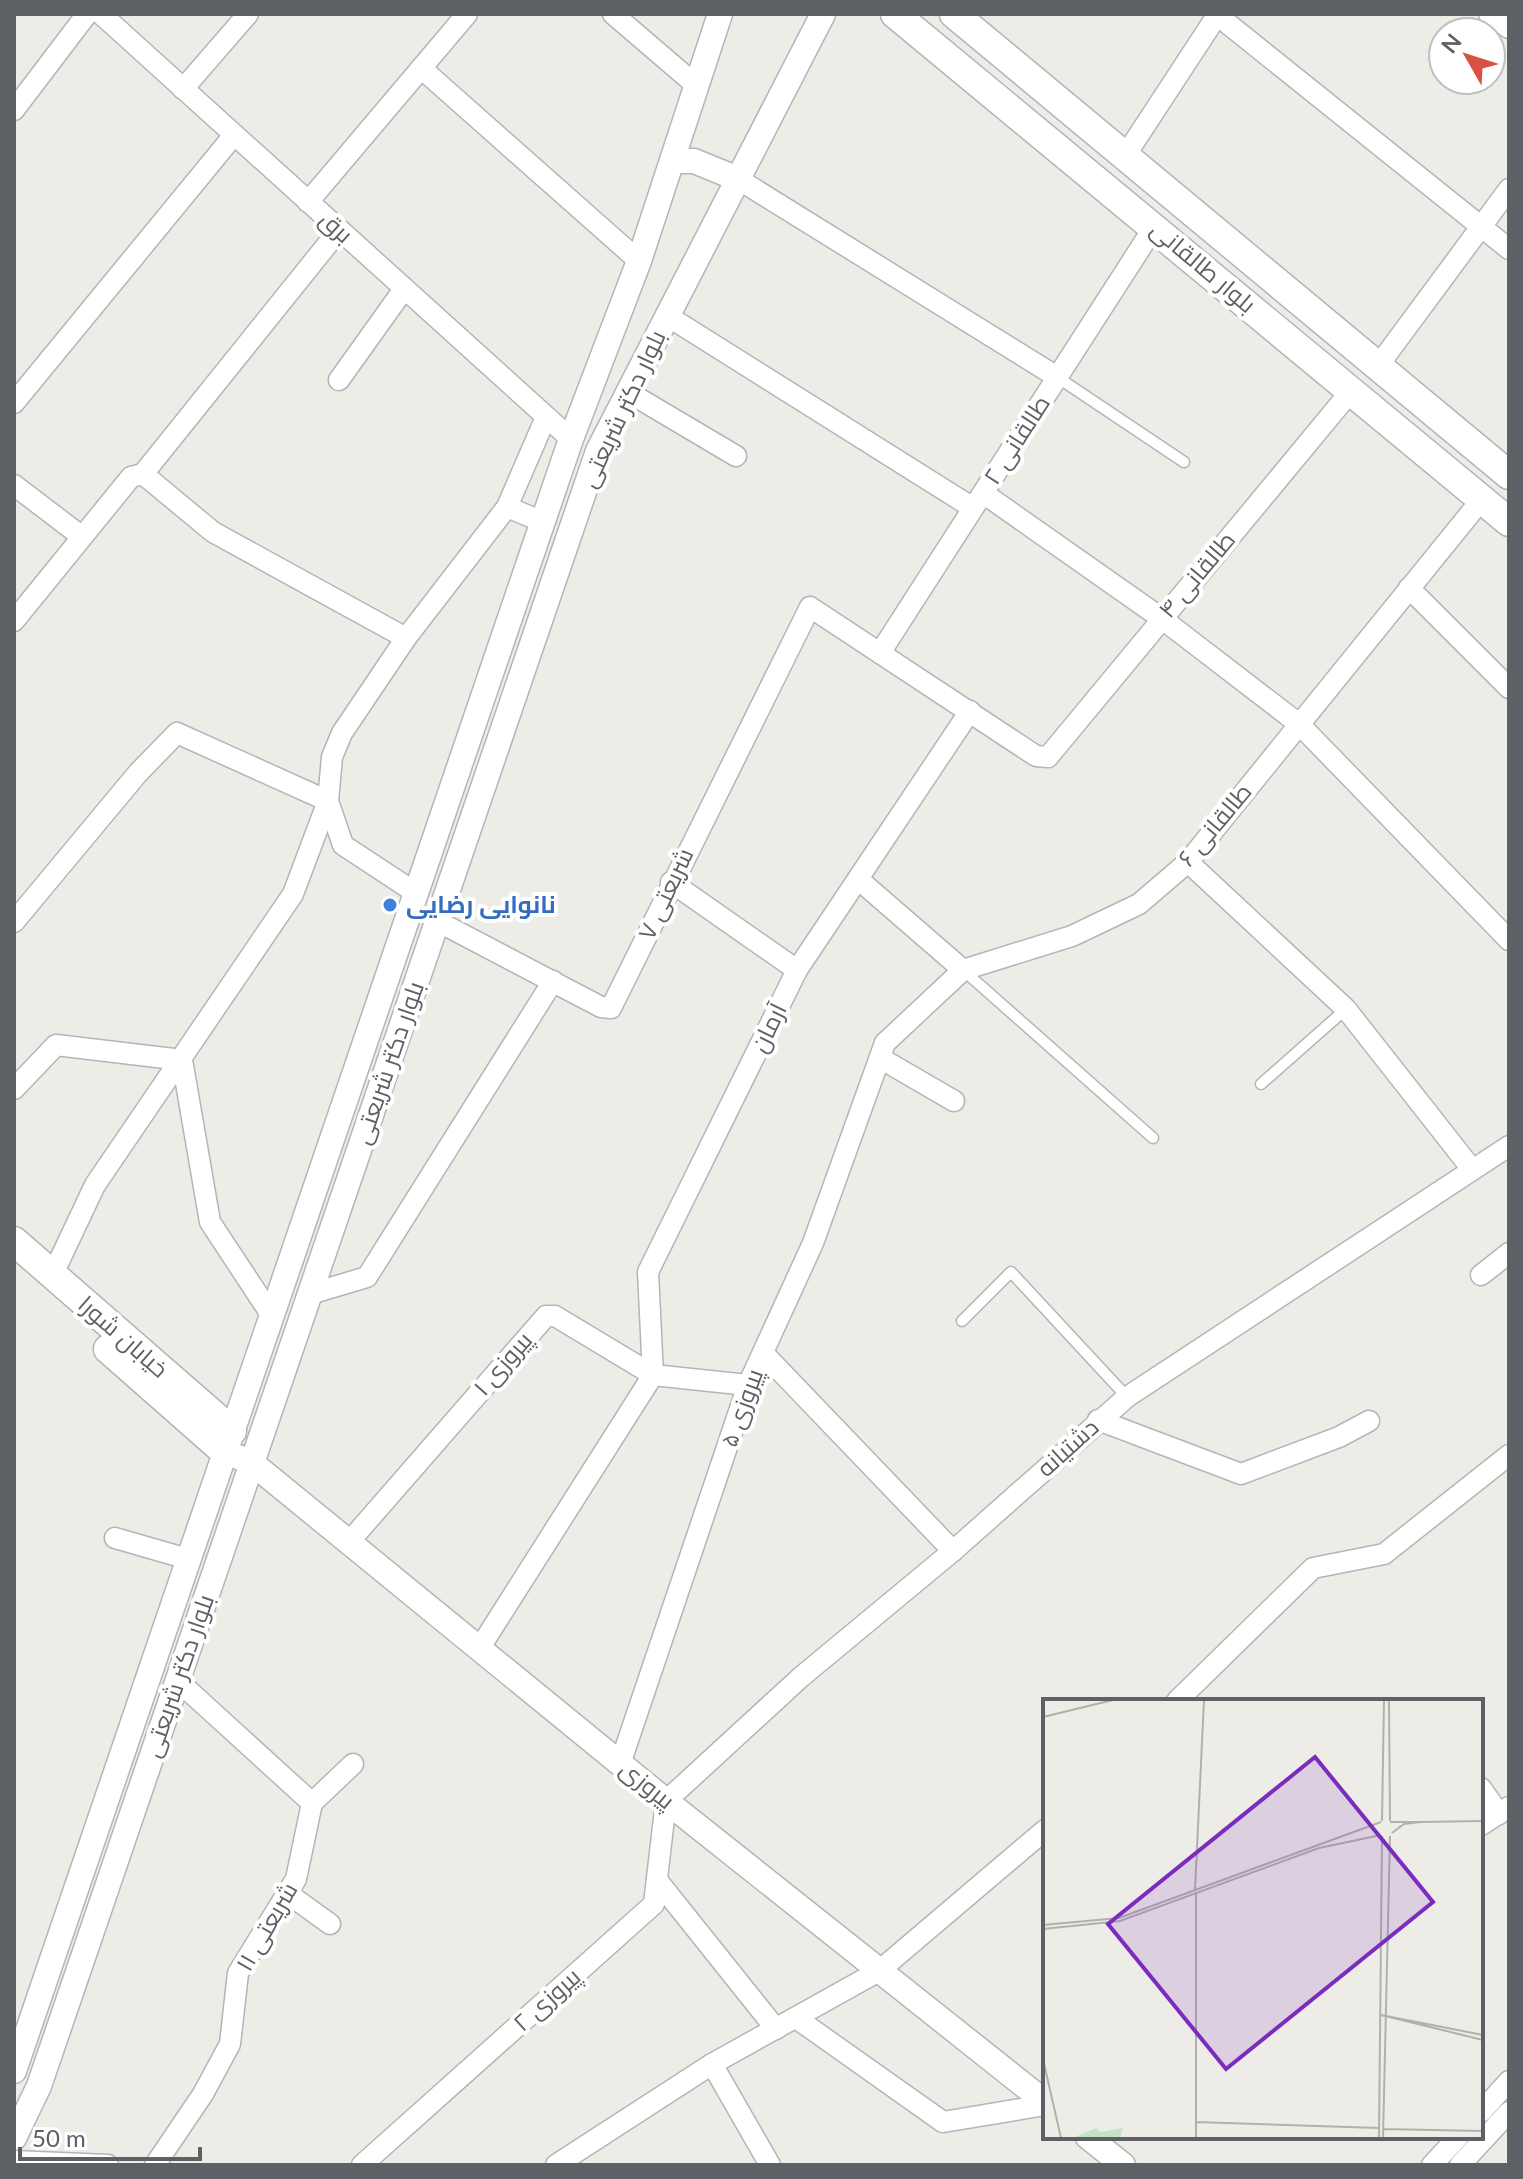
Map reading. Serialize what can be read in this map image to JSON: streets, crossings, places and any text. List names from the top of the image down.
{
  "streets": {
    "main road": ["بلوار طالقانی", "خیابان شورا"],
    "street": [
      "برق",
      "بلوار دکتر شریعتی",
      "طالقانی ۲",
      "طالقانی ۴",
      "طالقانی ۶",
      "شریعتی ۷",
      "آرمان",
      "پیروزی ۱",
      "پیروزی ۵",
      "دشتیانه",
      "پیروزی",
      "شریعتی ۱۱",
      "پیروزی ۲"
    ]
  },
  "crossings": [
    ["برق", "بلوار دکتر شریعتی"],
    ["بلوار طالقانی", "طالقانی ۲"],
    ["بلوار طالقانی", "طالقانی ۴"],
    ["بلوار طالقانی", "طالقانی ۶"],
    ["بلوار دکتر شریعتی", "شریعتی ۷"],
    ["بلوار دکتر شریعتی", "خیابان شورا"],
    ["بلوار دکتر شریعتی", "پیروزی"],
    ["طالقانی ۲", "شریعتی ۷"],
    ["طالقانی ۴", "آرمان"],
    ["طالقانی ۶", "پیروزی ۵"],
    ["آرمان", "پیروزی ۱"],
    ["خیابان شورا", "پیروزی"],
    ["پیروزی ۱", "پیروزی ۵"],
    ["پیروزی ۱", "پیروزی"],
    ["پیروزی ۵", "پیروزی"],
    ["دشتیانه", "پیروزی"],
    ["دشتیانه", "پیروزی ۲"],
    ["پیروزی", "پیروزی ۲"]
  ],
  "places": ["نانوایی رضایی"],
  "scale_bar": "50 m",
  "north": "top left"
}
